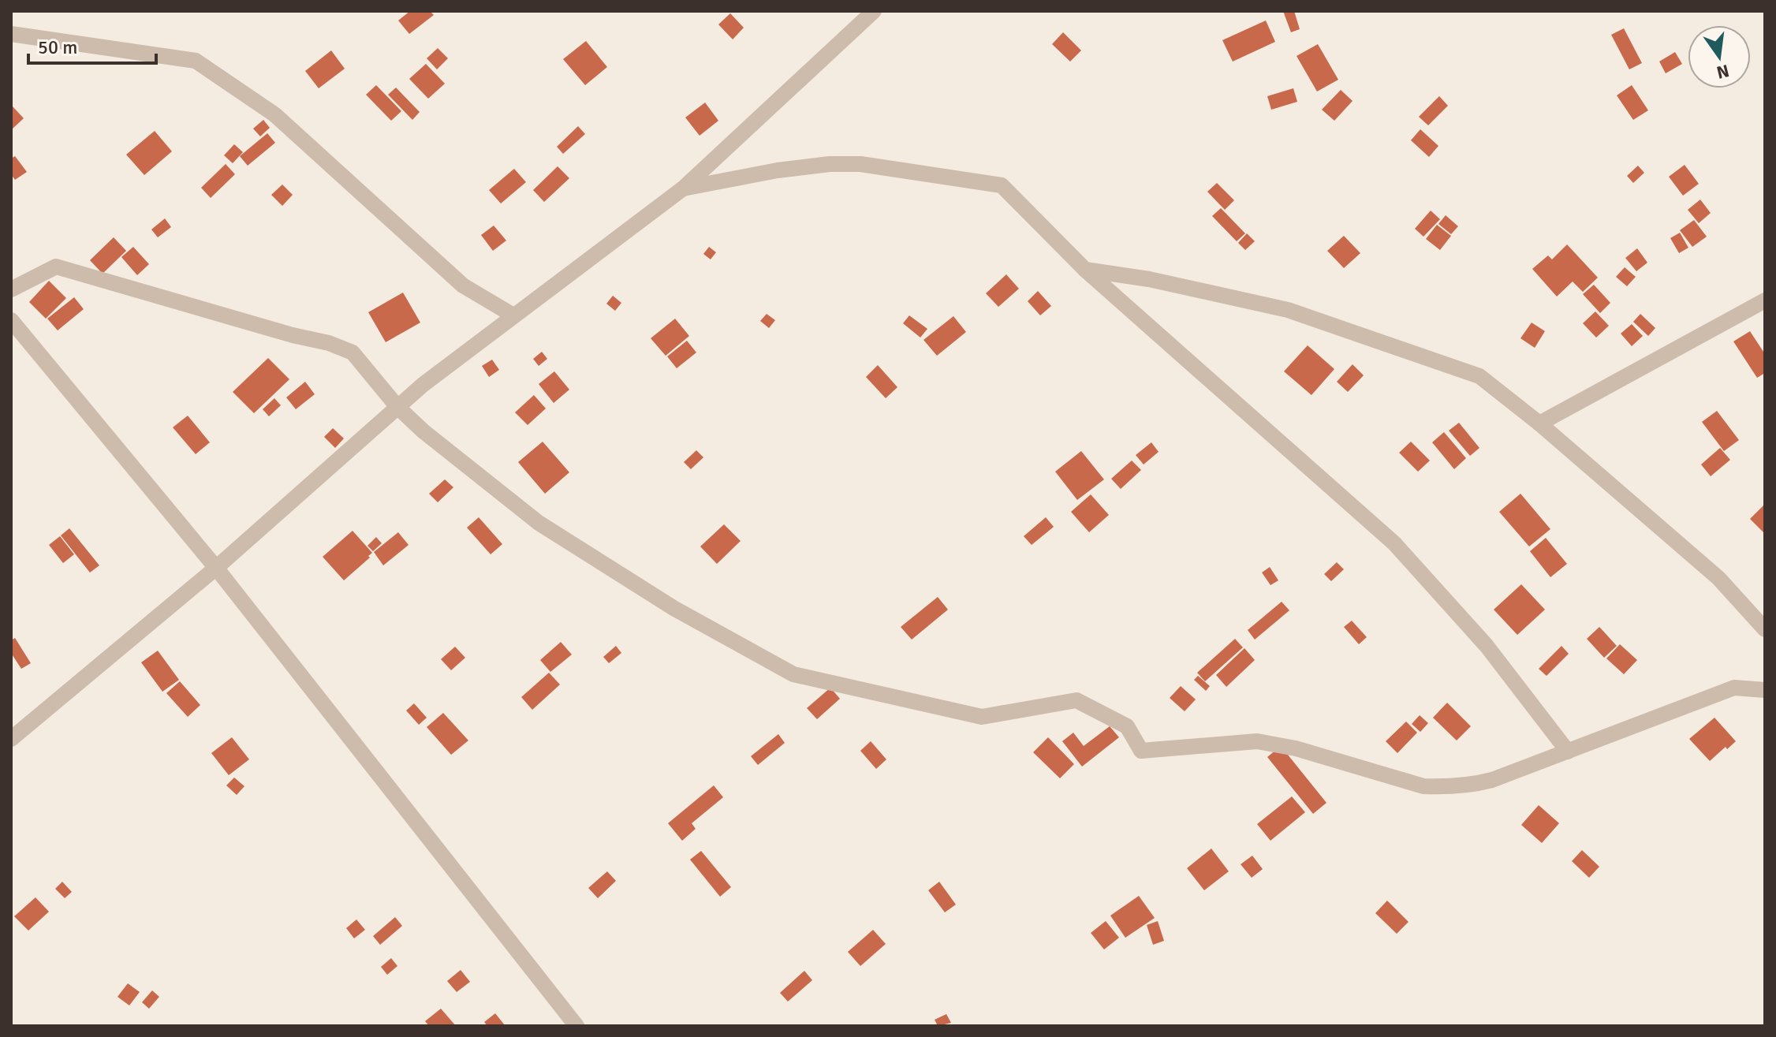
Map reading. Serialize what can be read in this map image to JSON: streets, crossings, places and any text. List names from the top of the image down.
{
  "scale_bar": "50 m",
  "north": "bottom"
}
